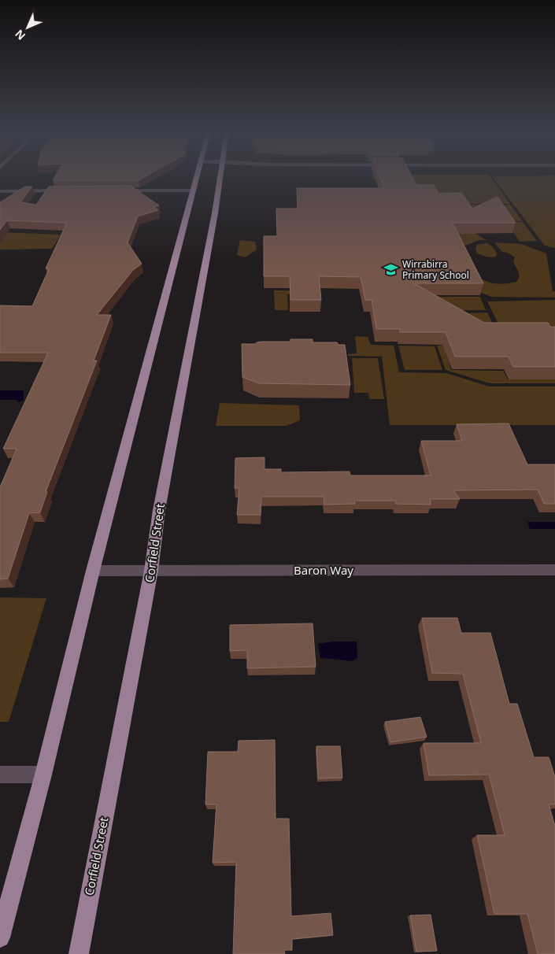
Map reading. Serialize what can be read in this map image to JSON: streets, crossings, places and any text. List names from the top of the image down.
{
  "streets": {
    "main road": ["Corfield Street"],
    "street": ["Baron Way"]
  },
  "crossings": [
    ["Corfield Street", "Baron Way"]
  ],
  "places": {
    "school or university": ["Wirrabirra Primary School"]
  },
  "north": "bottom left"
}
